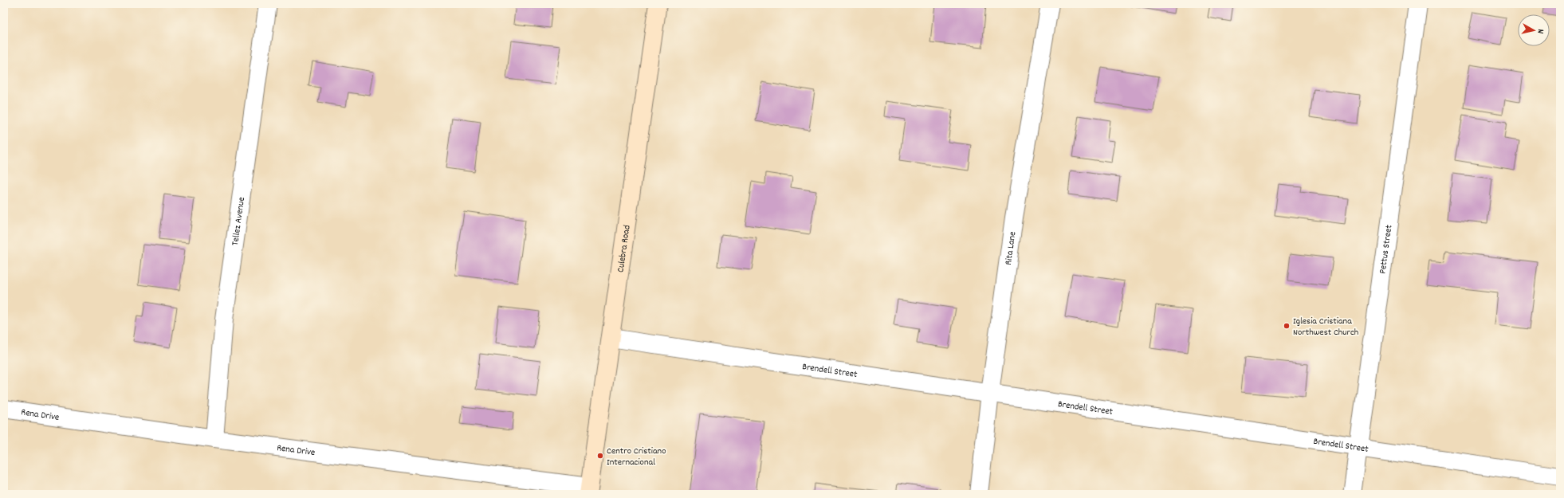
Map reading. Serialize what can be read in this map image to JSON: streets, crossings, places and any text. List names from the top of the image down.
{
  "streets": {
    "main road": ["Culebra Road"],
    "street": [
      "Tellez Avenue",
      "Rita Lane",
      "Pettus Street",
      "Brendell Street",
      "Rena Drive"
    ]
  },
  "crossings": [
    ["Tellez Avenue", "Rena Drive"],
    ["Rita Lane", "Brendell Street"],
    ["Pettus Street", "Brendell Street"],
    ["Culebra Road", "Brendell Street"],
    ["Culebra Road", "Rena Drive"]
  ],
  "places": ["Iglesia Cristiana Northwest Church", "Centro Cristiano Internacional"],
  "north": "right"
}
